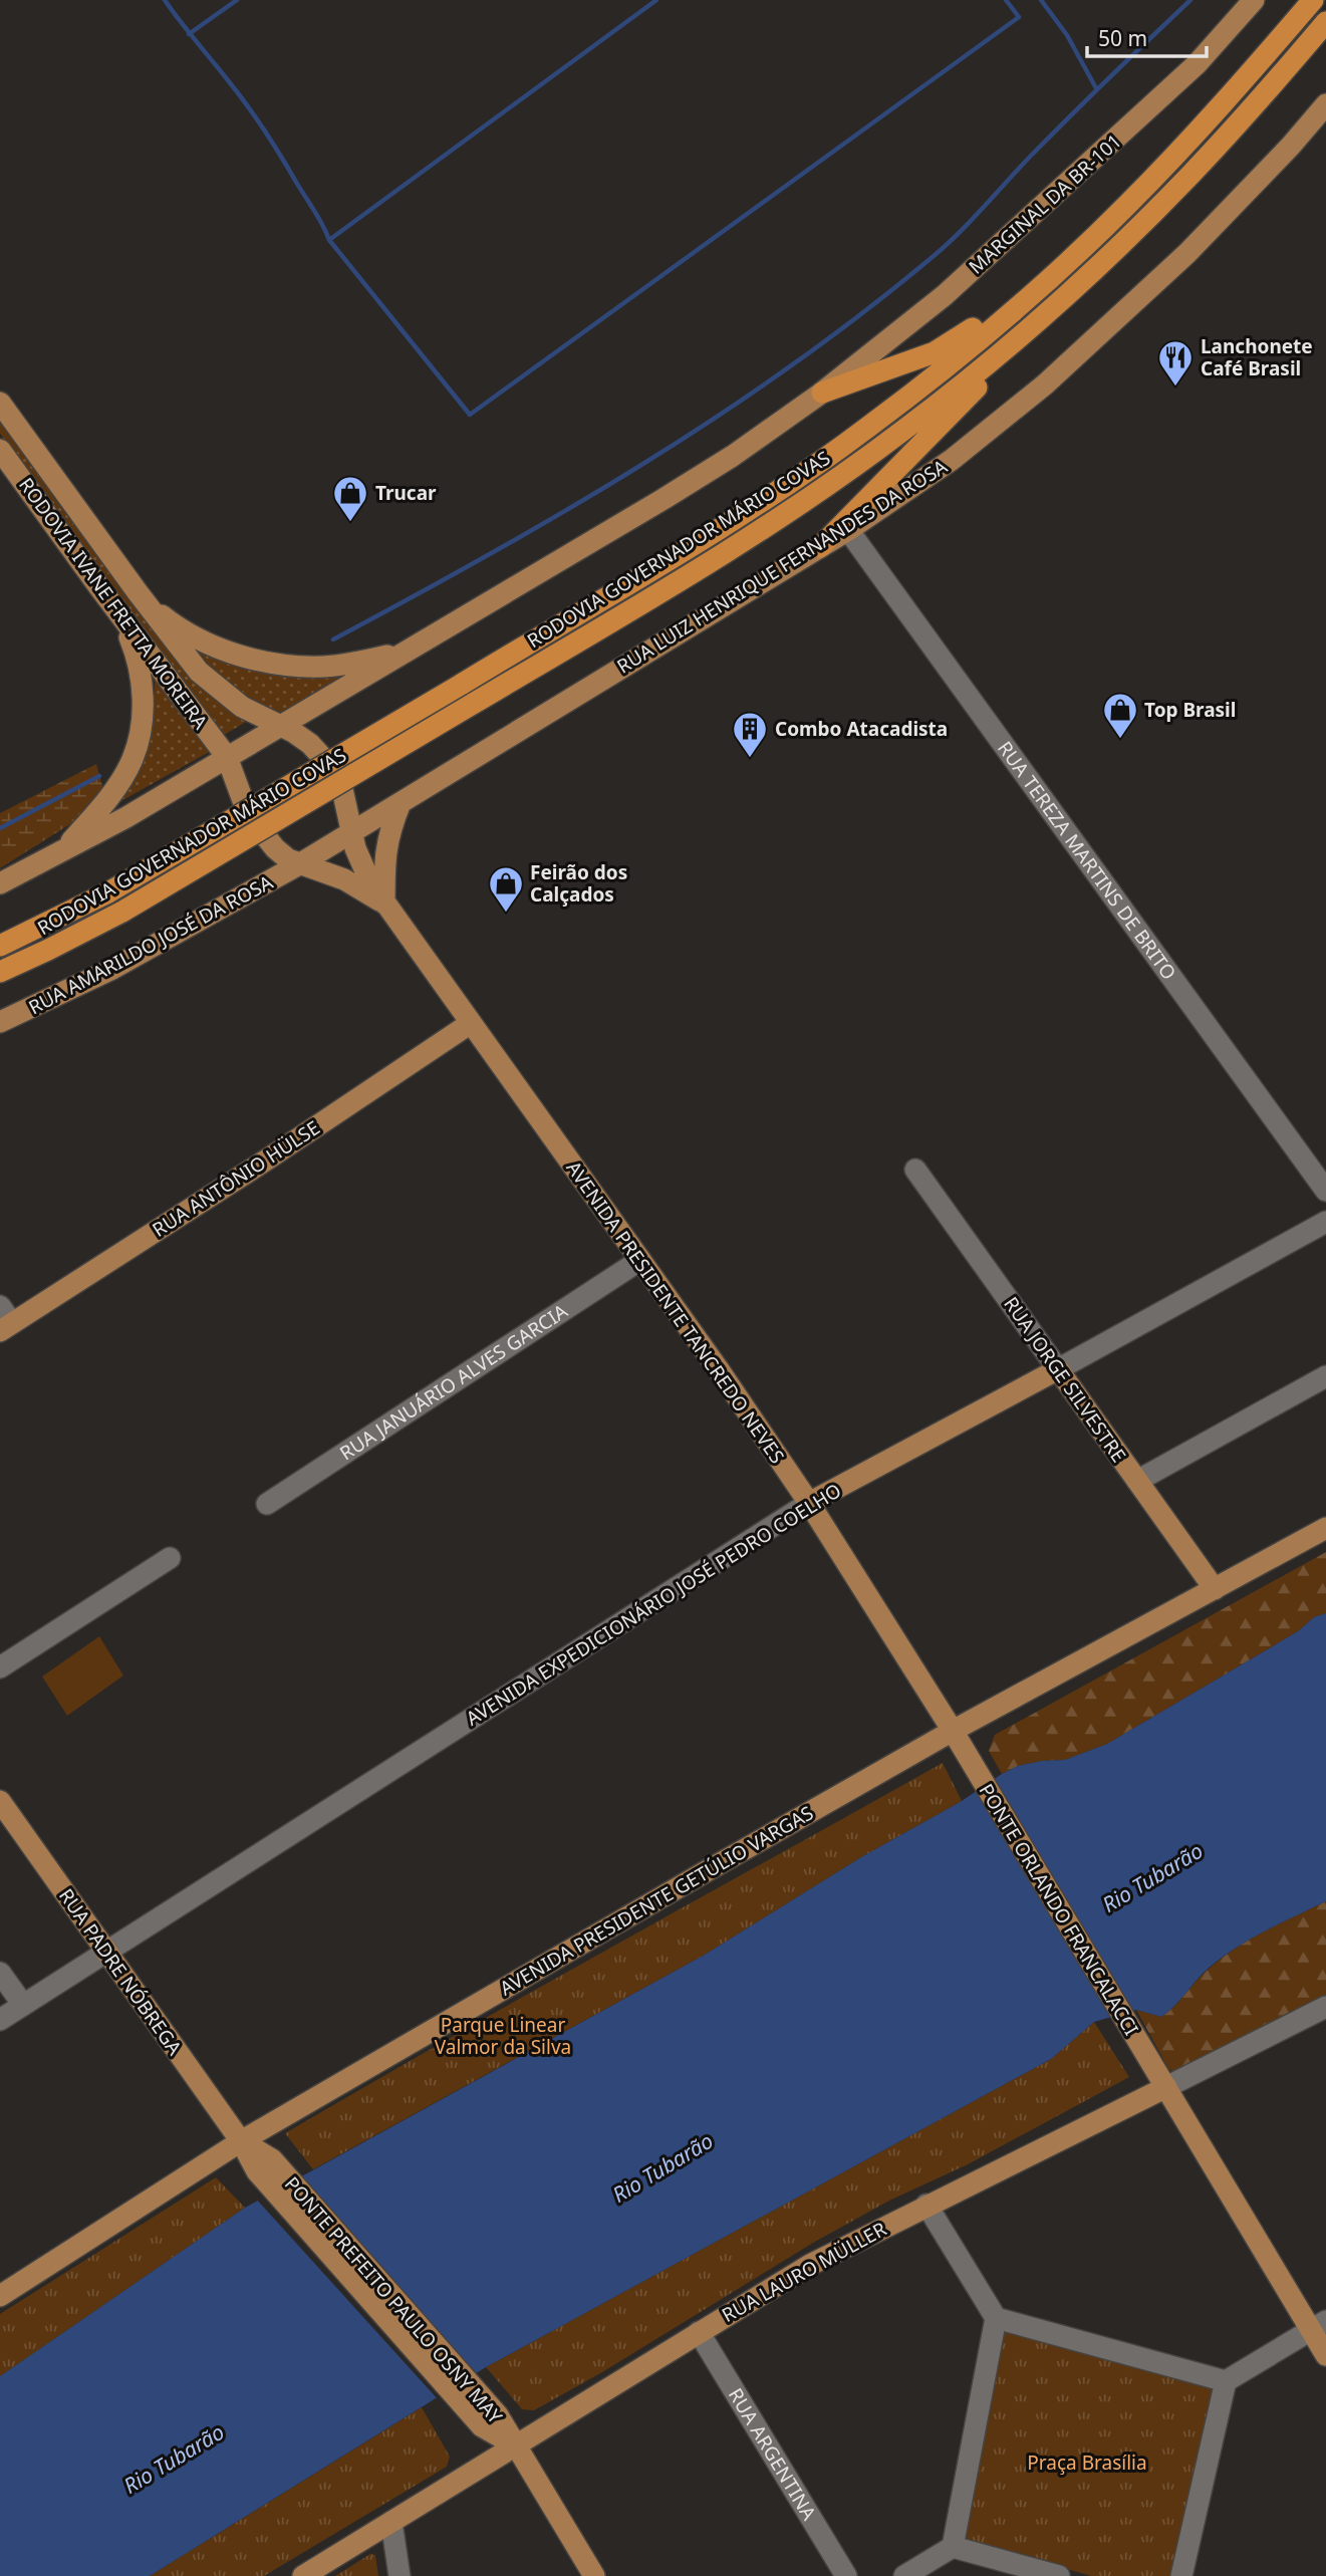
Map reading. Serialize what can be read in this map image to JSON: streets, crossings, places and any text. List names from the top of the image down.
{
  "streets": {
    "highway": ["RODOVIA GOVERNADOR MÁRIO COVAS"],
    "main road": [
      "MARGINAL DA BR-101",
      "RUA LUIZ HENRIQUE FERNANDES DA ROSA",
      "RODOVIA IVANE FRETTA MOREIRA",
      "RUA AMARILDO JOSÉ DA ROSA",
      "RUA ANTÔNIO HÜLSE",
      "AVENIDA PRESIDENTE TANCREDO NEVES",
      "RUA JORGE SILVESTRE",
      "AVENIDA EXPEDICIONÁRIO JOSÉ PEDRO COELHO",
      "AVENIDA PRESIDENTE GETÚLIO VARGAS",
      "PONTE ORLANDO FRANCALACCI",
      "RUA PADRE NÓBREGA",
      "RUA LAURO MÜLLER",
      "PONTE PREFEITO PAULO OSNY MAY"
    ],
    "street": ["RUA TEREZA MARTINS DE BRITO", "RUA JANUÁRIO ALVES GARCIA", "RUA ARGENTINA"]
  },
  "crossings": [
    ["MARGINAL DA BR-101", "RUA LUIZ HENRIQUE FERNANDES DA ROSA"],
    ["MARGINAL DA BR-101", "RODOVIA IVANE FRETTA MOREIRA"],
    ["MARGINAL DA BR-101", "RUA AMARILDO JOSÉ DA ROSA"],
    ["MARGINAL DA BR-101", "AVENIDA PRESIDENTE TANCREDO NEVES"],
    ["RUA LUIZ HENRIQUE FERNANDES DA ROSA", "RODOVIA IVANE FRETTA MOREIRA"],
    ["RUA LUIZ HENRIQUE FERNANDES DA ROSA", "RUA TEREZA MARTINS DE BRITO"],
    ["RUA LUIZ HENRIQUE FERNANDES DA ROSA", "RUA AMARILDO JOSÉ DA ROSA"],
    ["RUA LUIZ HENRIQUE FERNANDES DA ROSA", "AVENIDA PRESIDENTE TANCREDO NEVES"],
    ["RODOVIA IVANE FRETTA MOREIRA", "RUA AMARILDO JOSÉ DA ROSA"],
    ["RODOVIA IVANE FRETTA MOREIRA", "AVENIDA PRESIDENTE TANCREDO NEVES"],
    ["RUA AMARILDO JOSÉ DA ROSA", "AVENIDA PRESIDENTE TANCREDO NEVES"],
    ["RUA ANTÔNIO HÜLSE", "AVENIDA PRESIDENTE TANCREDO NEVES"],
    ["AVENIDA PRESIDENTE TANCREDO NEVES", "RUA JANUÁRIO ALVES GARCIA"],
    ["AVENIDA PRESIDENTE TANCREDO NEVES", "AVENIDA EXPEDICIONÁRIO JOSÉ PEDRO COELHO"],
    ["AVENIDA PRESIDENTE TANCREDO NEVES", "AVENIDA PRESIDENTE GETÚLIO VARGAS"],
    ["AVENIDA PRESIDENTE TANCREDO NEVES", "PONTE ORLANDO FRANCALACCI"],
    ["RUA JORGE SILVESTRE", "AVENIDA EXPEDICIONÁRIO JOSÉ PEDRO COELHO"],
    ["RUA JORGE SILVESTRE", "AVENIDA PRESIDENTE GETÚLIO VARGAS"],
    ["AVENIDA EXPEDICIONÁRIO JOSÉ PEDRO COELHO", "RUA PADRE NÓBREGA"],
    ["AVENIDA PRESIDENTE GETÚLIO VARGAS", "PONTE ORLANDO FRANCALACCI"],
    ["AVENIDA PRESIDENTE GETÚLIO VARGAS", "RUA PADRE NÓBREGA"],
    ["AVENIDA PRESIDENTE GETÚLIO VARGAS", "PONTE PREFEITO PAULO OSNY MAY"],
    ["PONTE ORLANDO FRANCALACCI", "RUA LAURO MÜLLER"],
    ["RUA PADRE NÓBREGA", "PONTE PREFEITO PAULO OSNY MAY"],
    ["RUA LAURO MÜLLER", "PONTE PREFEITO PAULO OSNY MAY"],
    ["RUA LAURO MÜLLER", "RUA ARGENTINA"]
  ],
  "water": ["Rio Tubarão"],
  "parks": ["Parque Linear Valmor da Silva", "Praça Brasília"],
  "places": {
    "restaurant": ["Lanchonete Café Brasil"],
    "shop": ["Trucar", "Top Brasil", "Feirão dos Calçados"],
    "building": ["Combo Atacadista"]
  },
  "scale_bar": "50 m"
}
